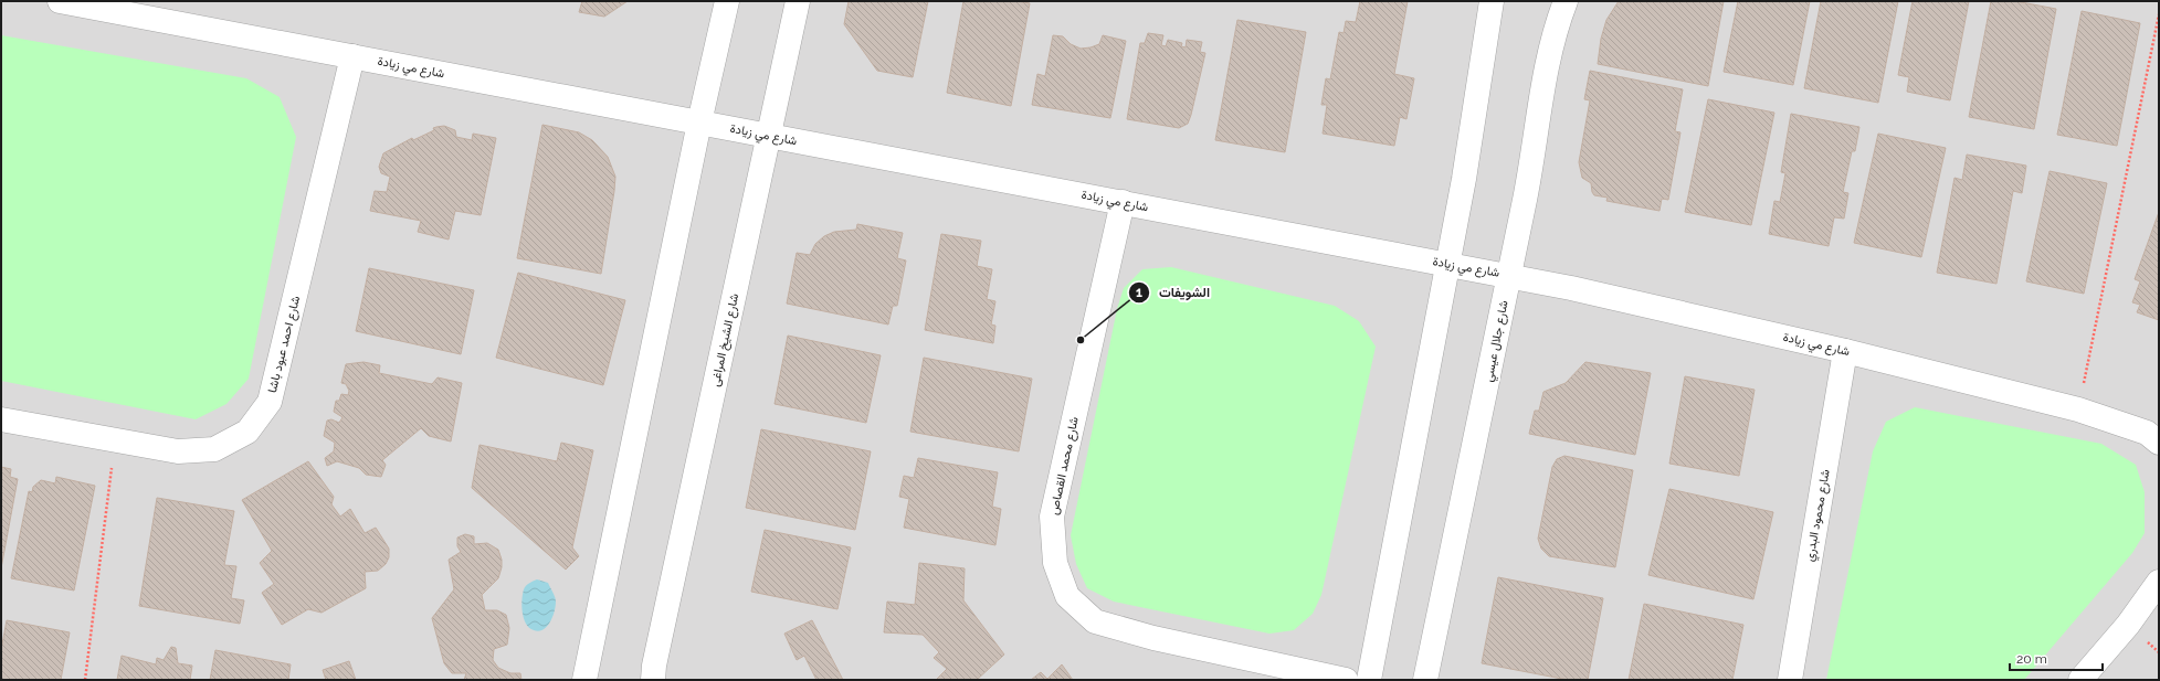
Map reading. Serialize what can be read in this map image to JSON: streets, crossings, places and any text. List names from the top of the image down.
{
  "streets": {
    "street": [
      "شارع مي زيادة",
      "شارع الشيخ المراغى",
      "شارع جلال عيسي",
      "شارع احمد عبود باشا",
      "شارع محمد القصاص",
      "شارع محمود البدري"
    ]
  },
  "crossings": [
    ["شارع مي زيادة", "شارع الشيخ المراغى"],
    ["شارع مي زيادة", "شارع جلال عيسي"],
    ["شارع مي زيادة", "شارع احمد عبود باشا"],
    ["شارع مي زيادة", "شارع محمد القصاص"],
    ["شارع مي زيادة", "شارع محمود البدري"]
  ],
  "places": ["الشويفات"],
  "scale_bar": "20 m"
}
